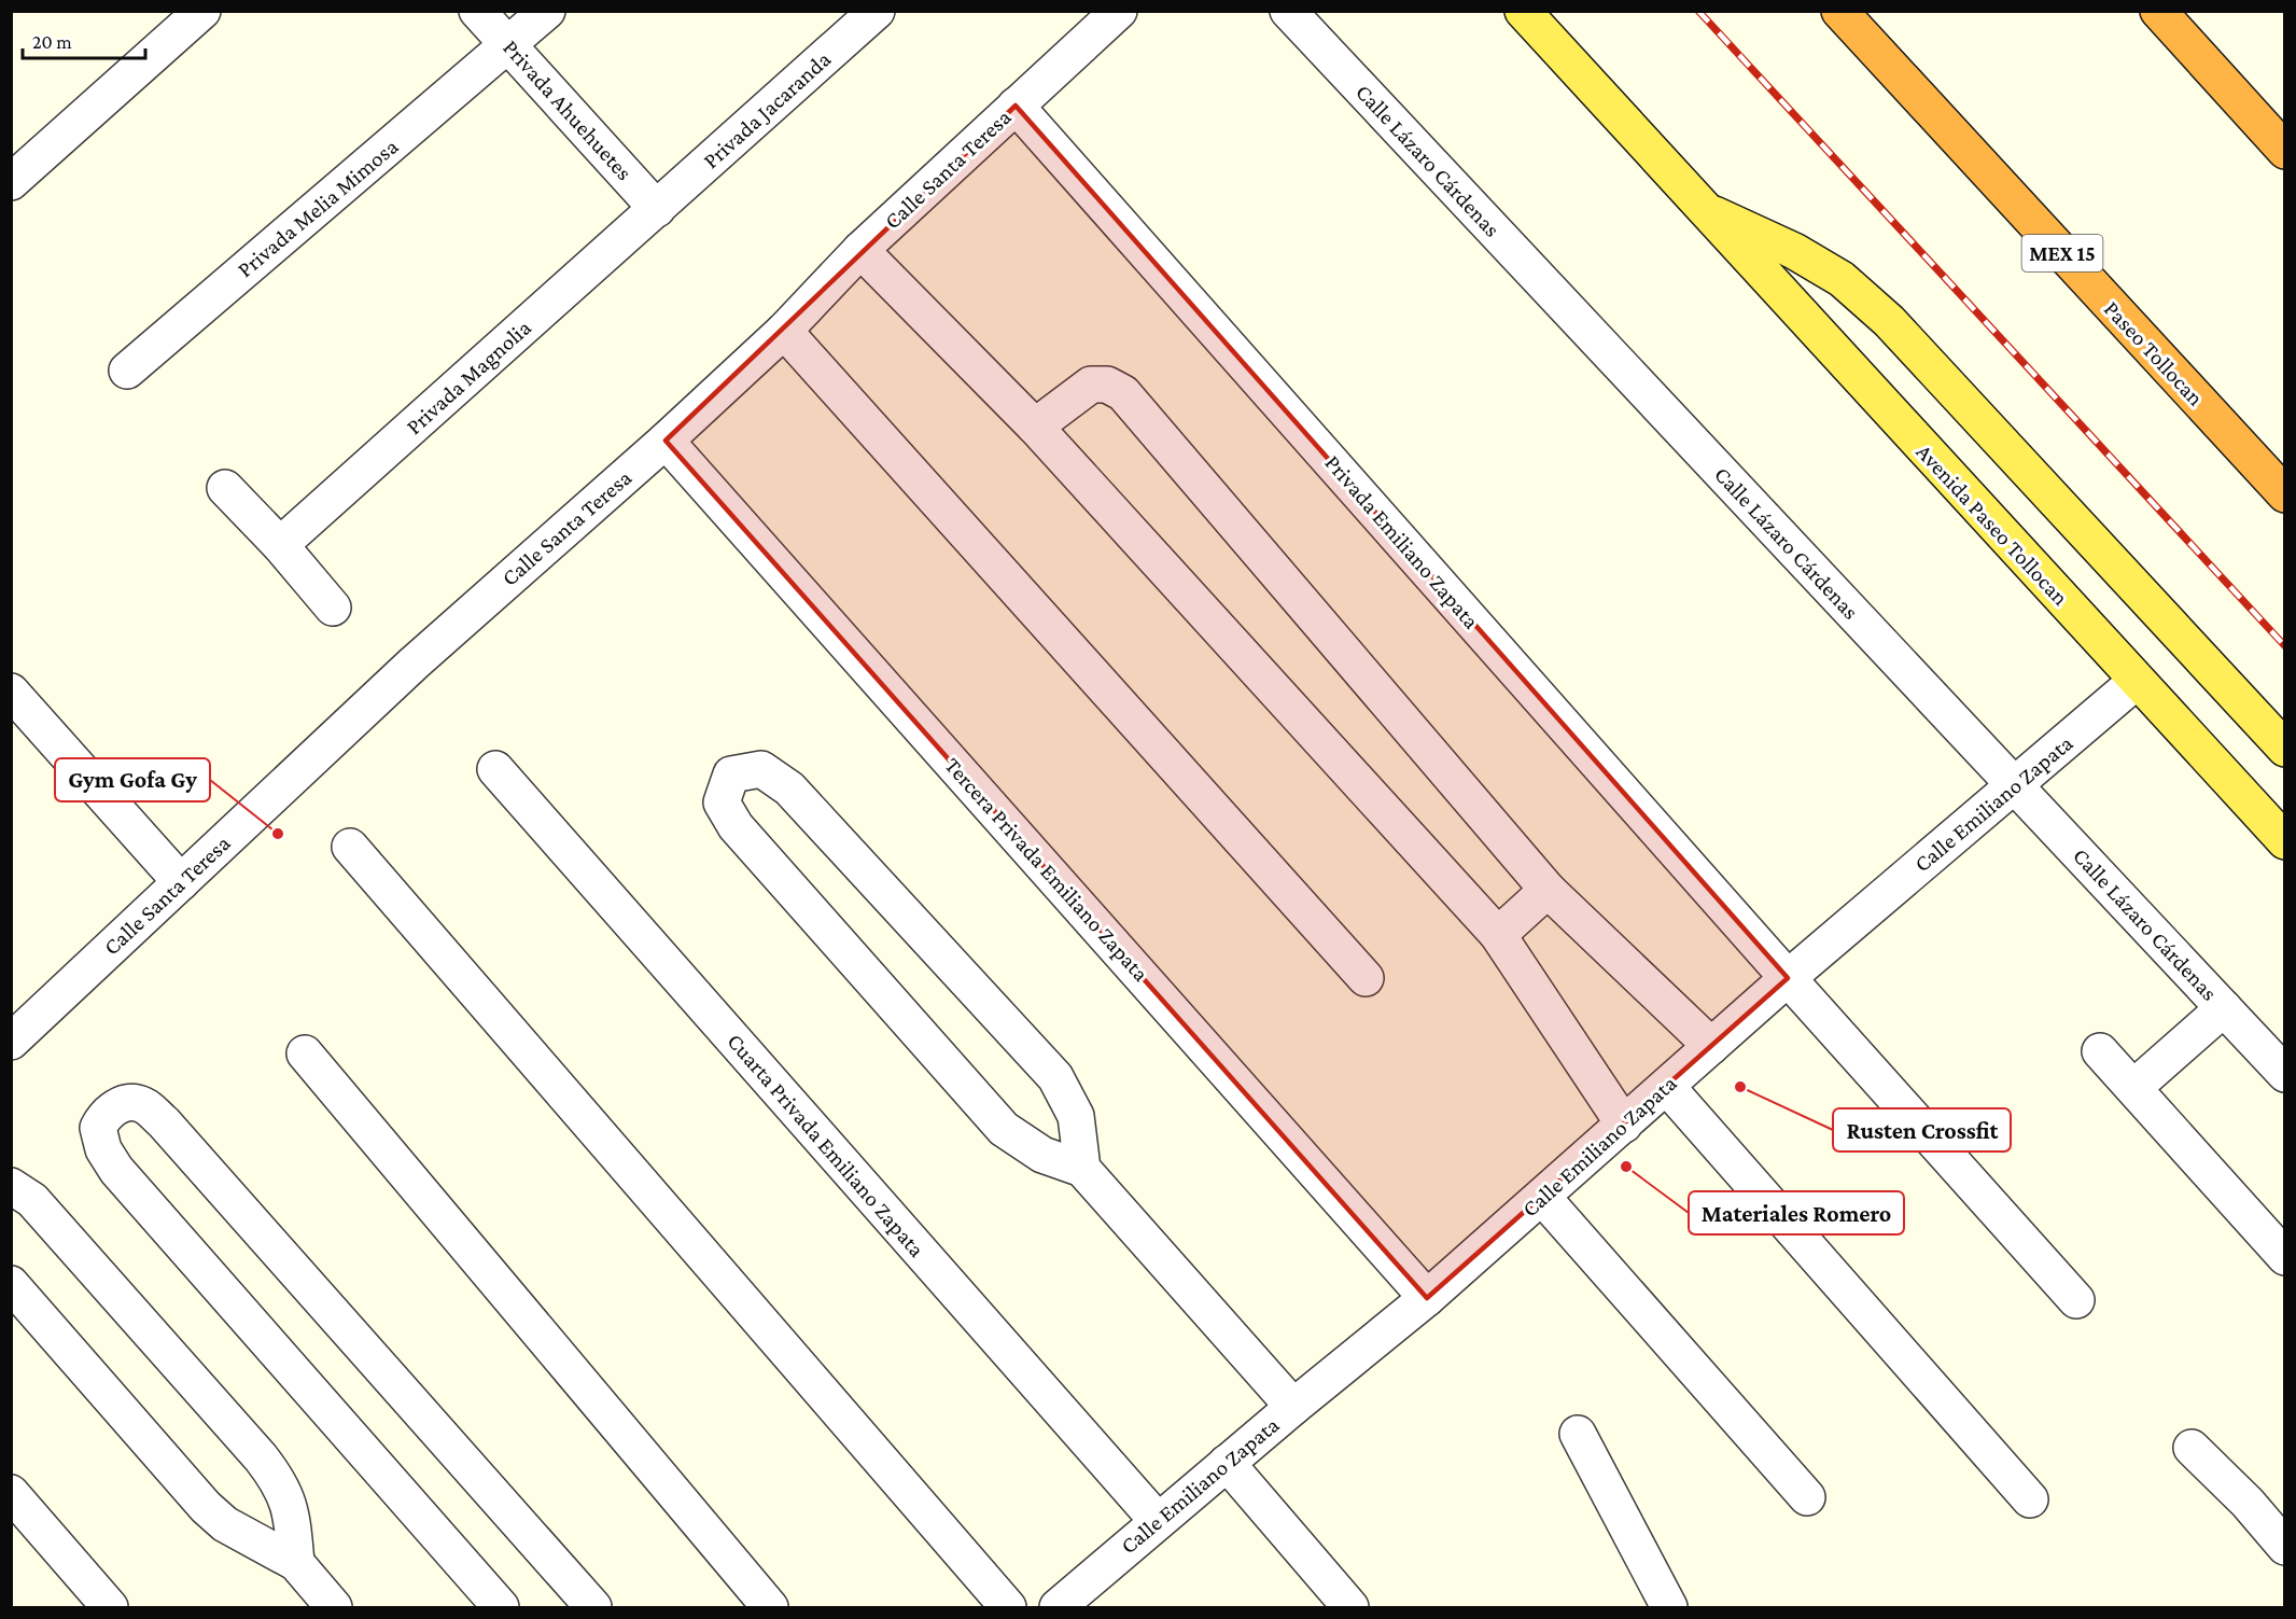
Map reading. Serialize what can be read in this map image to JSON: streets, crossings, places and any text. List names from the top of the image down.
{
  "streets": {
    "highway": ["MEX 15", "Paseo Tollocan"],
    "main road": ["Avenida Paseo Tollocan"],
    "street": [
      "Privada Ahuehuetes",
      "Privada Jacaranda",
      "Calle Lázaro Cárdenas",
      "Calle Santa Teresa",
      "Privada Melia Mimosa",
      "Privada Magnolia",
      "Privada Emiliano Zapata",
      "Calle Emiliano Zapata",
      "Tercera Privada Emiliano Zapata",
      "Cuarta Privada Emiliano Zapata"
    ]
  },
  "crossings": [
    ["Privada Ahuehuetes", "Privada Jacaranda"],
    ["Privada Ahuehuetes", "Privada Melia Mimosa"],
    ["Privada Ahuehuetes", "Privada Magnolia"],
    ["Privada Jacaranda", "Privada Magnolia"],
    ["Calle Lázaro Cárdenas", "Calle Emiliano Zapata"],
    ["Calle Santa Teresa", "Privada Emiliano Zapata"],
    ["Calle Santa Teresa", "Tercera Privada Emiliano Zapata"],
    ["Avenida Paseo Tollocan", "Calle Emiliano Zapata"],
    ["Privada Emiliano Zapata", "Calle Emiliano Zapata"],
    ["Calle Emiliano Zapata", "Tercera Privada Emiliano Zapata"],
    ["Calle Emiliano Zapata", "Cuarta Privada Emiliano Zapata"]
  ],
  "places": ["Gym Gofa Gy", "Rusten Crossfit", "Materiales Romero"],
  "scale_bar": "20 m"
}
